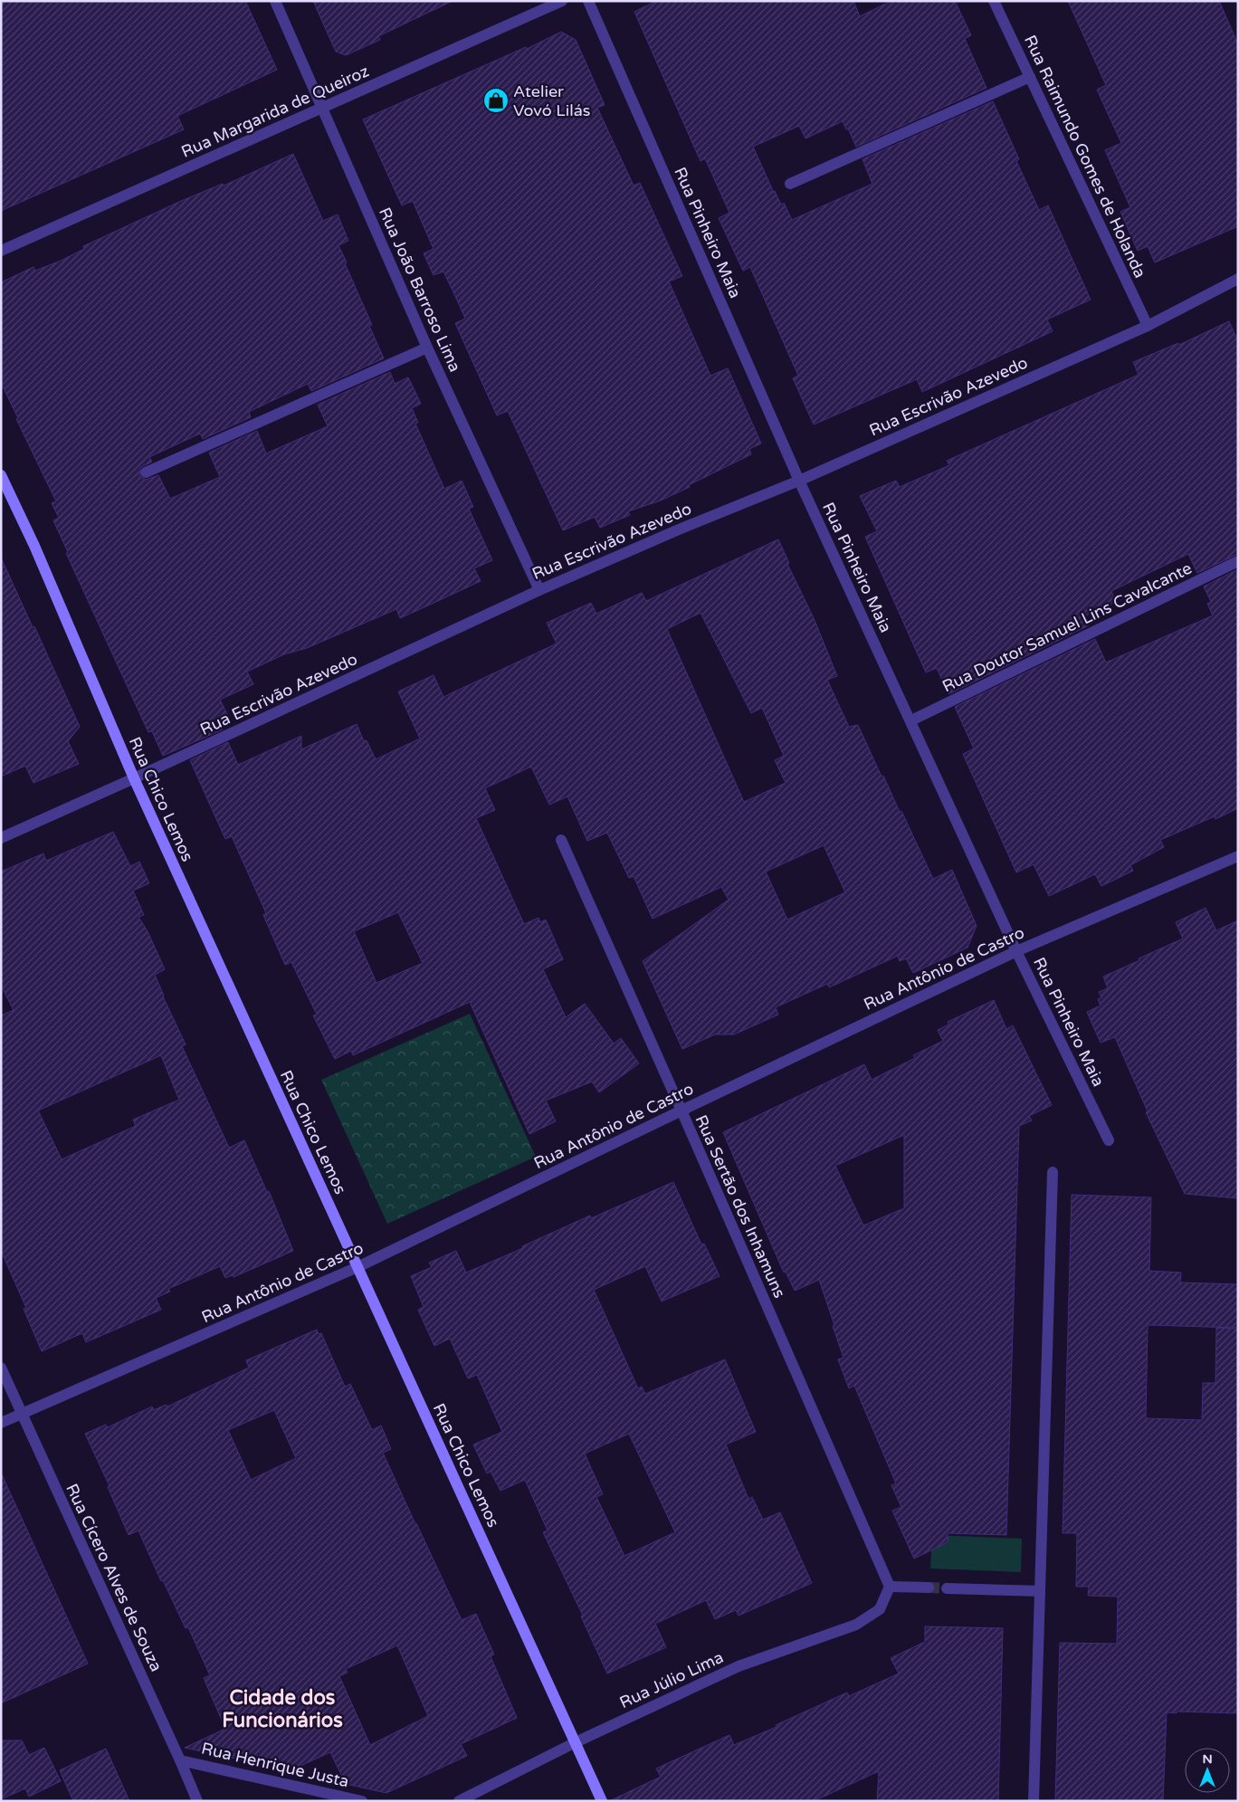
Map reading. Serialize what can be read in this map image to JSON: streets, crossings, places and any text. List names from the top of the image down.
{
  "streets": {
    "street": [
      "Rua Margarida de Queiroz",
      "Rua Raimundo Gomes de Holanda",
      "Rua Pinheiro Maia",
      "Rua João Barroso Lima",
      "Rua Escrivão Azevedo",
      "Rua Doutor Samuel Lins Cavalcante",
      "Rua Chico Lemos",
      "Rua Antônio de Castro",
      "Rua Sertão dos Inhamuns",
      "Rua Cícero Alves de Souza",
      "Rua Júlio Lima",
      "Rua Henrique Justa"
    ]
  },
  "crossings": [
    ["Rua Margarida de Queiroz", "Rua João Barroso Lima"],
    ["Rua Raimundo Gomes de Holanda", "Rua Escrivão Azevedo"],
    ["Rua Pinheiro Maia", "Rua Escrivão Azevedo"],
    ["Rua Pinheiro Maia", "Rua Doutor Samuel Lins Cavalcante"],
    ["Rua Pinheiro Maia", "Rua Antônio de Castro"],
    ["Rua João Barroso Lima", "Rua Escrivão Azevedo"],
    ["Rua Escrivão Azevedo", "Rua Chico Lemos"],
    ["Rua Chico Lemos", "Rua Antônio de Castro"],
    ["Rua Chico Lemos", "Rua Júlio Lima"],
    ["Rua Antônio de Castro", "Rua Sertão dos Inhamuns"],
    ["Rua Antônio de Castro", "Rua Cícero Alves de Souza"],
    ["Rua Sertão dos Inhamuns", "Rua Júlio Lima"],
    ["Rua Cícero Alves de Souza", "Rua Henrique Justa"]
  ],
  "districts": ["Cidade dos Funcionários"],
  "places": {
    "shop": ["Atelier Vovó Lilás"]
  },
  "north": "top"
}
